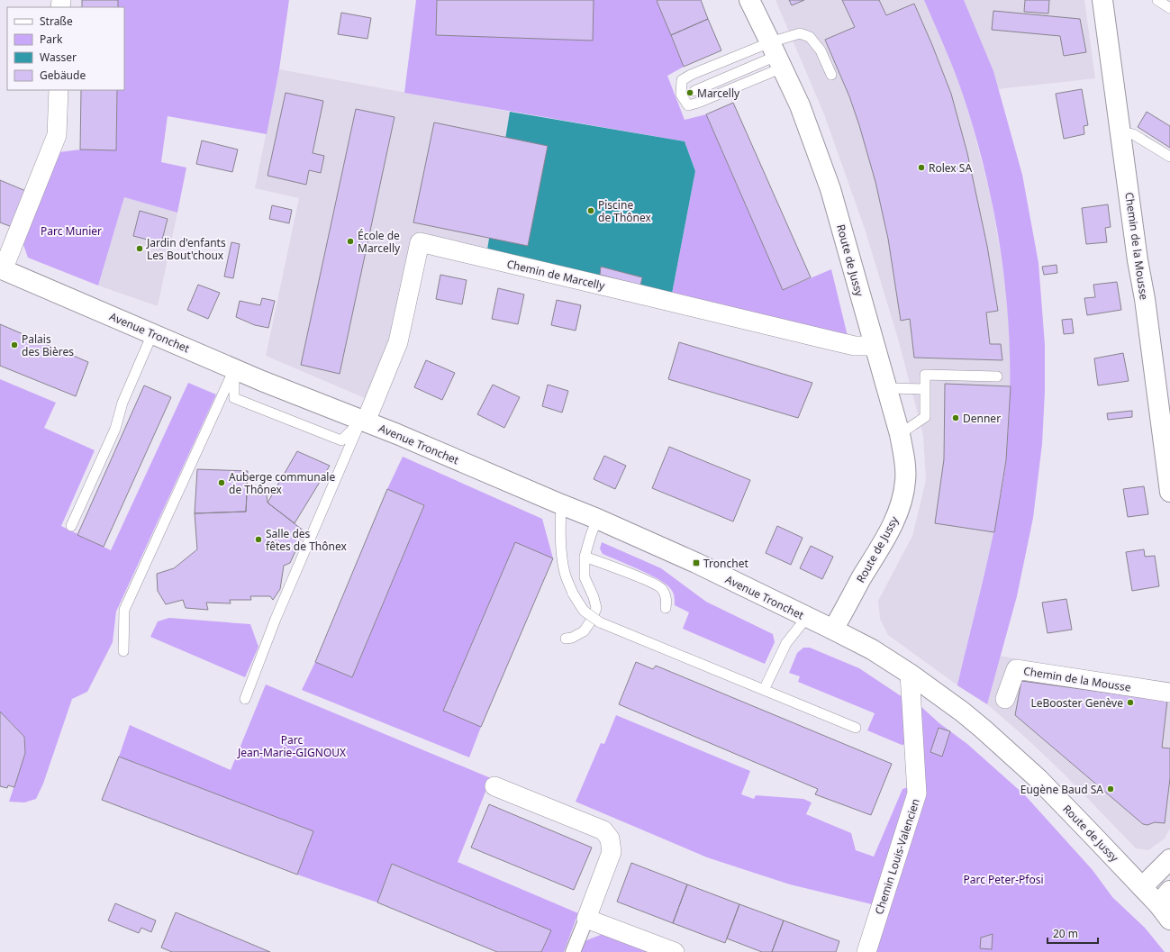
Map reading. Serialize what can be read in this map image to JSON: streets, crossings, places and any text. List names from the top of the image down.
{
  "streets": {
    "main road": ["Chemin de la Mousse", "Route de Jussy", "Avenue Tronchet"],
    "street": ["Chemin de Marcelly", "Chemin Louis-Valencien"]
  },
  "crossings": [
    ["Route de Jussy", "Chemin de Marcelly"],
    ["Route de Jussy", "Avenue Tronchet"],
    ["Route de Jussy", "Chemin Louis-Valencien"],
    ["Chemin de Marcelly", "Avenue Tronchet"]
  ],
  "parks": ["Parc Munier", "Parc Jean-Marie-GIGNOUX", "Parc Peter-Pfosi"],
  "places": {
    "other": [
      "Marcelly",
      "Rolex SA",
      "Piscine de Thônex",
      "École de Marcelly",
      "Jardin d'enfants Les Bout'choux",
      "Palais des Bières",
      "Denner",
      "Auberge communale de Thônex",
      "Salle des fêtes de Thônex",
      "LeBooster Genève",
      "Eugène Baud SA"
    ],
    "transit": ["Tronchet"]
  },
  "legend": [
    "Straße",
    "Park",
    "Wasser",
    "Gebäude"
  ],
  "scale_bar": "20 m"
}
